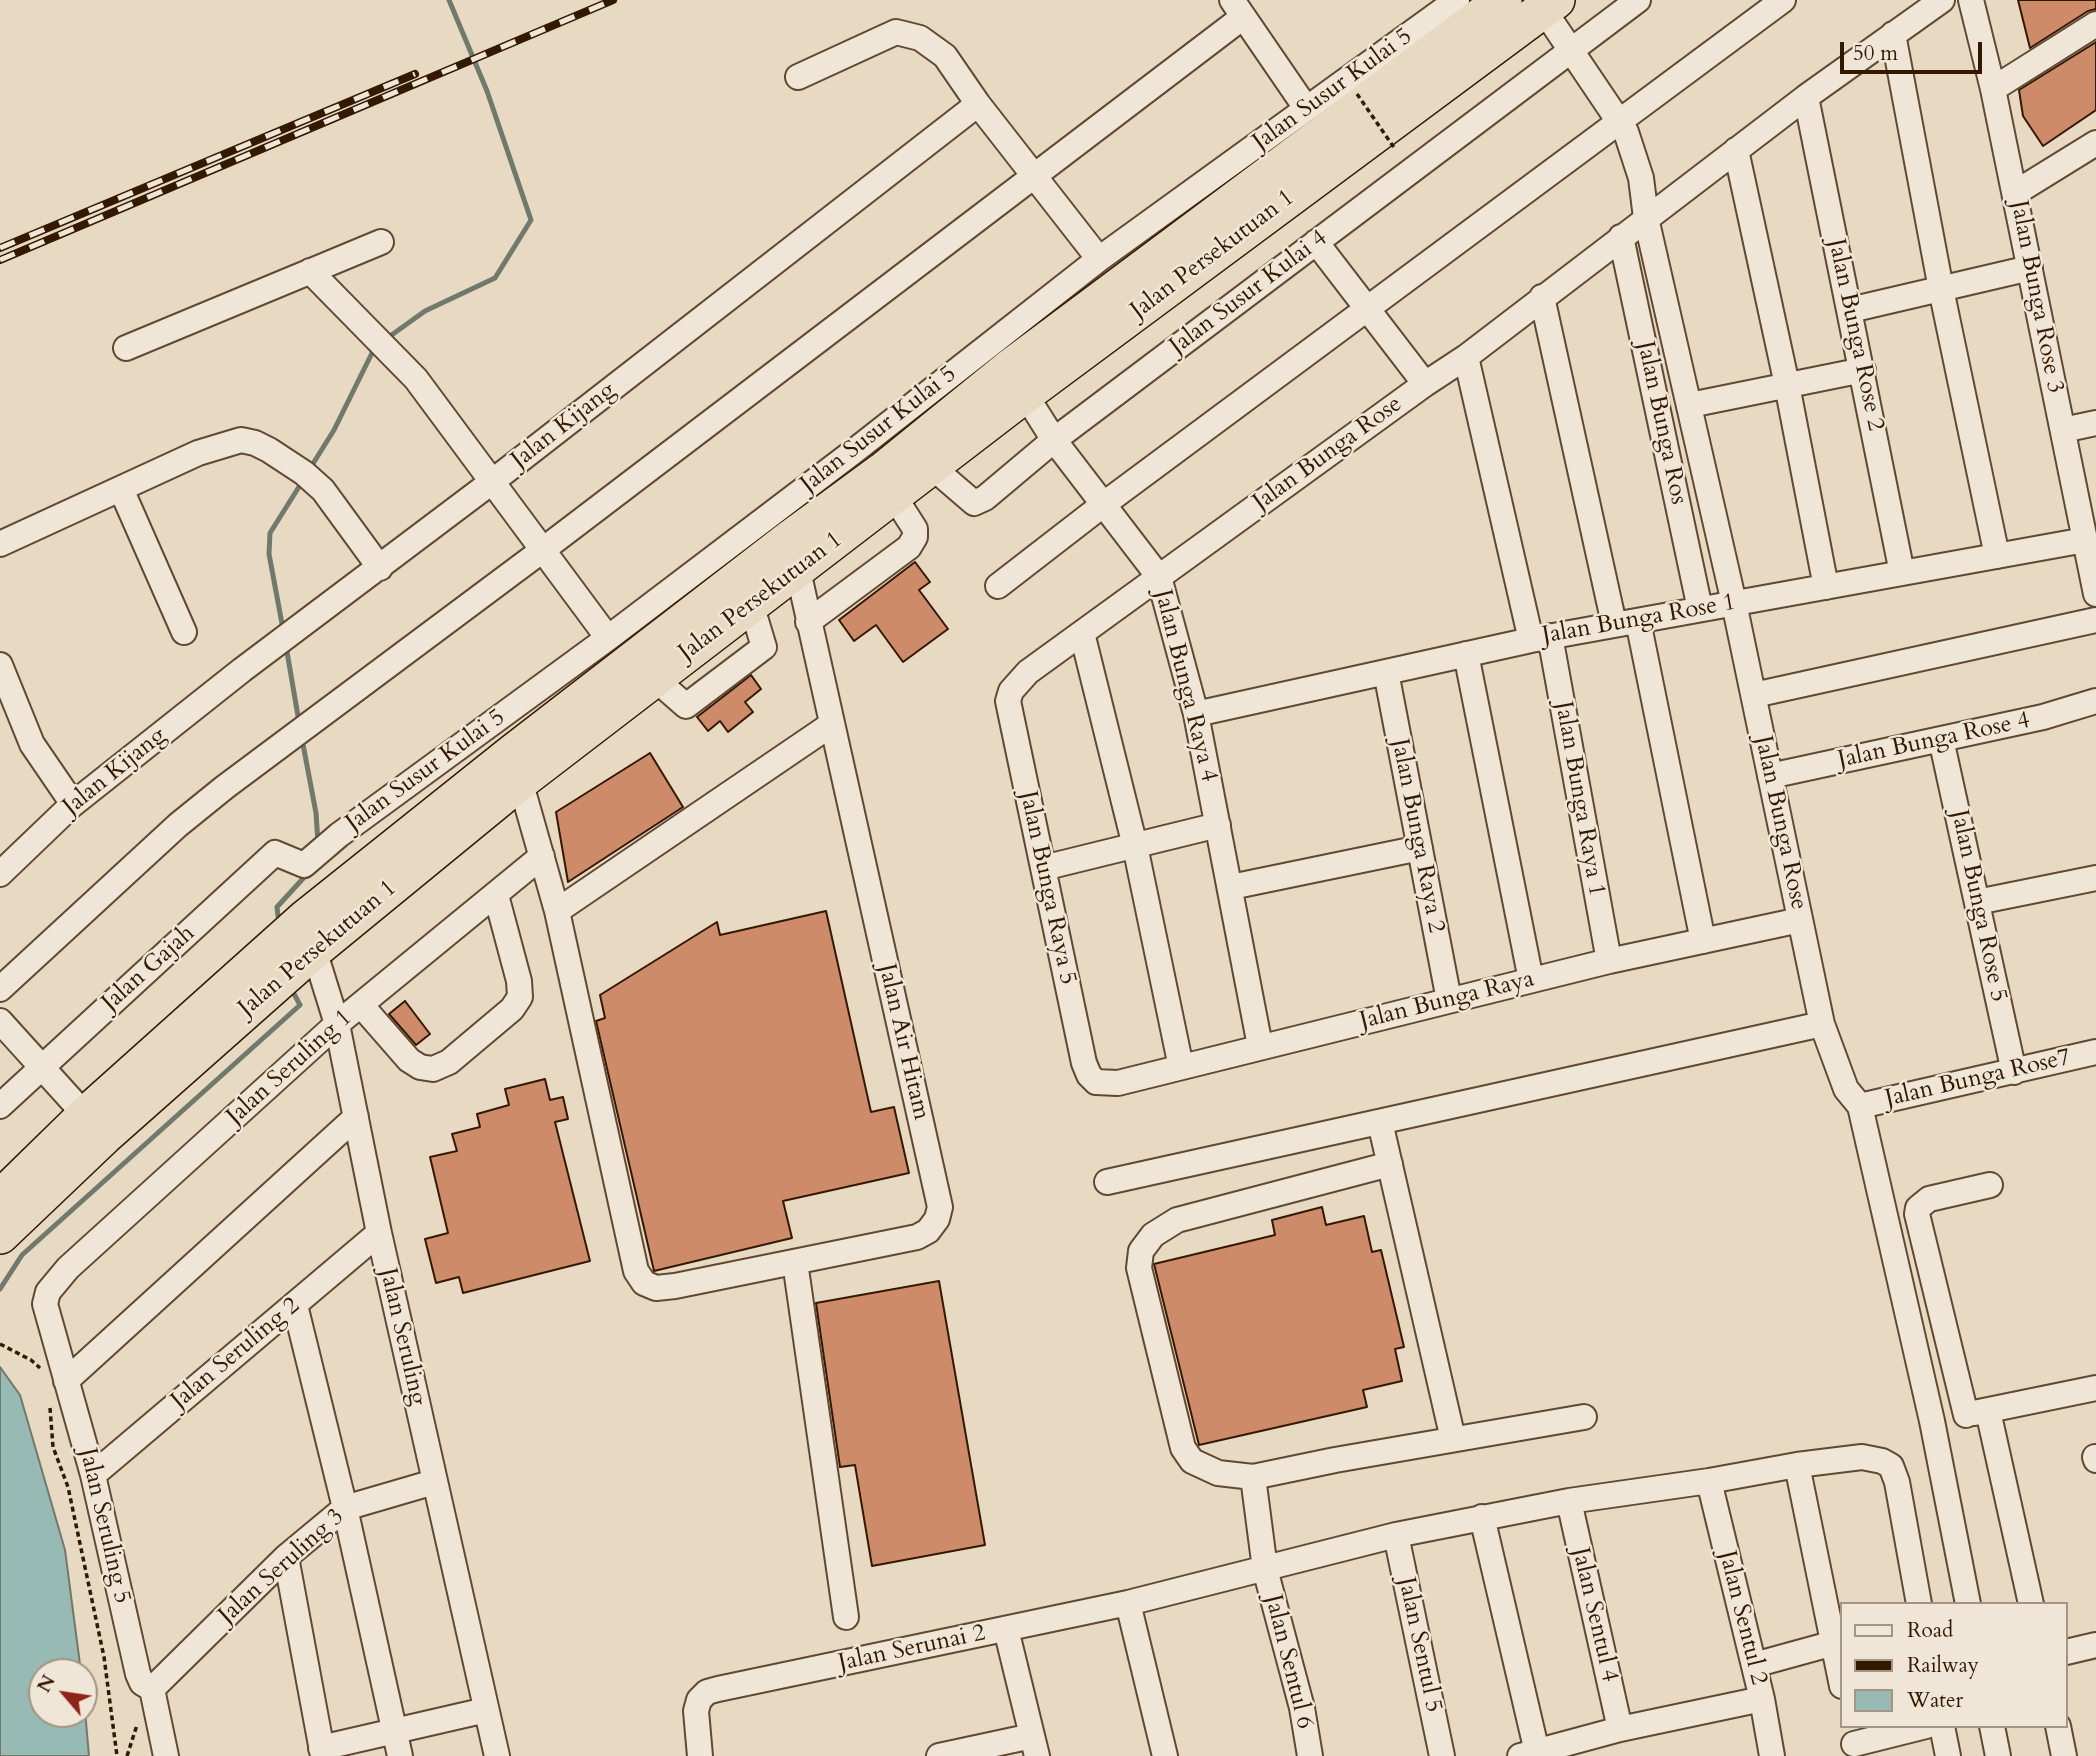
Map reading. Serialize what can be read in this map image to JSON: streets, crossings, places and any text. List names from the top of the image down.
{
  "streets": {
    "highway": ["Jalan Persekutuan 1"],
    "street": [
      "Jalan Susur Kulai 5",
      "Jalan Susur Kulai 4",
      "Jalan Bunga Rose 3",
      "Jalan Bunga Rose 2",
      "Jalan Bunga Ros",
      "Jalan Kijang",
      "Jalan Bunga Rose",
      "Jalan Bunga Rose 1",
      "Jalan Bunga Raya 4",
      "Jalan Bunga Rose 4",
      "Jalan Bunga Raya 1",
      "Jalan Bunga Raya 2",
      "Jalan Bunga Raya 5",
      "Jalan Bunga Rose 5",
      "Jalan Gajah",
      "Jalan Bunga Raya",
      "Jalan Air Hitam",
      "Jalan Seruling 1",
      "Jalan Bunga Rose7",
      "Jalan Seruling",
      "Jalan Seruling 2",
      "Jalan Seruling 5",
      "Jalan Seruling 3",
      "Jalan Sentul 4",
      "Jalan Sentul 2",
      "Jalan Sentul 5",
      "Jalan Serunai 2",
      "Jalan Sentul 6"
    ]
  },
  "crossings": [
    ["Jalan Susur Kulai 5", "Jalan Gajah"],
    ["Jalan Persekutuan 1", "Jalan Susur Kulai 4"],
    ["Jalan Persekutuan 1", "Jalan Bunga Rose"],
    ["Jalan Persekutuan 1", "Jalan Bunga Raya 4"],
    ["Jalan Persekutuan 1", "Jalan Air Hitam"],
    ["Jalan Persekutuan 1", "Jalan Seruling"],
    ["Jalan Susur Kulai 4", "Jalan Bunga Rose"],
    ["Jalan Susur Kulai 4", "Jalan Bunga Raya 4"],
    ["Jalan Bunga Rose 3", "Jalan Bunga Rose 1"],
    ["Jalan Bunga Rose 2", "Jalan Bunga Rose"],
    ["Jalan Bunga Rose 2", "Jalan Bunga Rose 1"],
    ["Jalan Bunga Ros", "Jalan Bunga Rose"],
    ["Jalan Bunga Ros", "Jalan Bunga Rose 1"],
    ["Jalan Bunga Rose", "Jalan Bunga Rose 1"],
    ["Jalan Bunga Rose", "Jalan Bunga Raya 4"],
    ["Jalan Bunga Rose", "Jalan Bunga Rose 4"],
    ["Jalan Bunga Rose", "Jalan Bunga Raya 1"],
    ["Jalan Bunga Rose", "Jalan Bunga Raya 5"],
    ["Jalan Bunga Rose", "Jalan Bunga Raya"],
    ["Jalan Bunga Rose", "Jalan Bunga Rose7"],
    ["Jalan Bunga Rose 1", "Jalan Bunga Raya 4"],
    ["Jalan Bunga Rose 1", "Jalan Bunga Raya 1"],
    ["Jalan Bunga Rose 1", "Jalan Bunga Raya 2"],
    ["Jalan Bunga Raya 4", "Jalan Bunga Raya"],
    ["Jalan Bunga Rose 4", "Jalan Bunga Rose 5"],
    ["Jalan Bunga Raya 1", "Jalan Bunga Raya"],
    ["Jalan Bunga Raya 2", "Jalan Bunga Raya"],
    ["Jalan Bunga Raya 5", "Jalan Bunga Raya"],
    ["Jalan Bunga Rose 5", "Jalan Bunga Rose7"],
    ["Jalan Seruling 1", "Jalan Seruling"],
    ["Jalan Seruling 1", "Jalan Seruling 5"],
    ["Jalan Seruling", "Jalan Seruling 2"],
    ["Jalan Seruling", "Jalan Seruling 3"],
    ["Jalan Seruling 2", "Jalan Seruling 5"],
    ["Jalan Seruling 5", "Jalan Seruling 3"],
    ["Jalan Sentul 4", "Jalan Serunai 2"],
    ["Jalan Sentul 2", "Jalan Serunai 2"],
    ["Jalan Sentul 5", "Jalan Serunai 2"],
    ["Jalan Serunai 2", "Jalan Sentul 6"]
  ],
  "legend": ["Road", "Railway", "Water"],
  "scale_bar": "50 m",
  "north": "top left"
}
